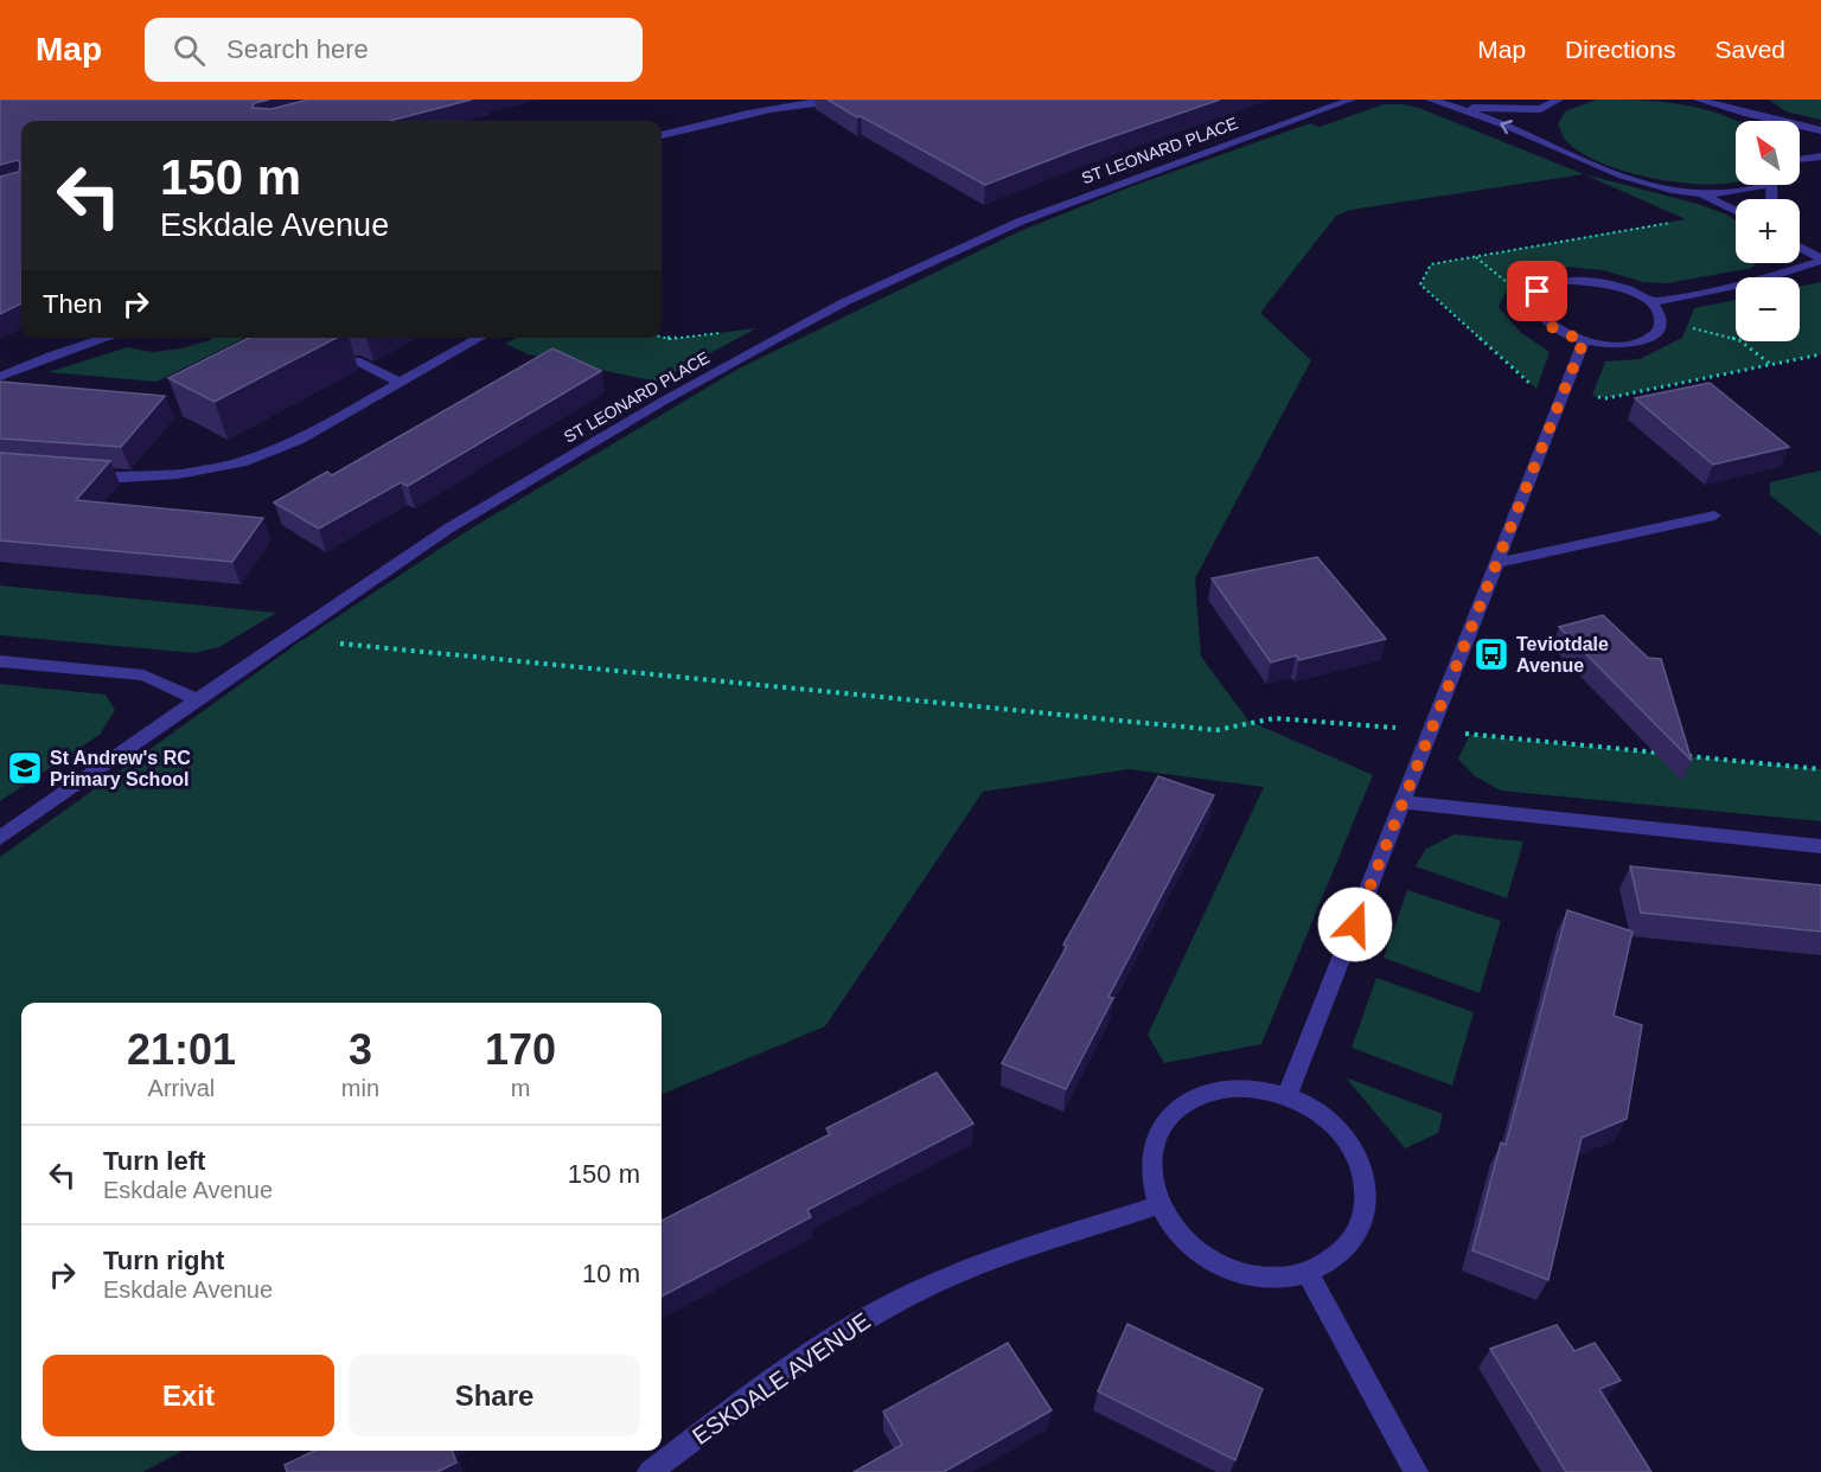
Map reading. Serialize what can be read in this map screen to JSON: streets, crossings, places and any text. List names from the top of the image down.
{
  "streets": {
    "street": ["ST LEONARD PLACE", "ESKDALE AVENUE"]
  },
  "places": {
    "bus stop": ["Teviotdale Avenue"],
    "school or university": ["St Andrew's RC Primary School"]
  },
  "north": "top left",
  "page": {
    "header": "Map",
    "search": "Search here",
    "nav": ["Map", "Directions", "Saved"],
    "map_buttons": ["+", "−"],
    "turn": ["150 m", "Eskdale Avenue"],
    "then": "Then",
    "eta": [
      "21:01",
      "Arrival",
      "3",
      "min",
      "170",
      "m"
    ],
    "list": [
      {
        "name": "Turn left",
        "note": "Eskdale Avenue",
        "value": "150 m"
      },
      {
        "name": "Turn right",
        "note": "Eskdale Avenue",
        "value": "10 m"
      }
    ],
    "buttons": ["Exit", "Share"]
  }
}
